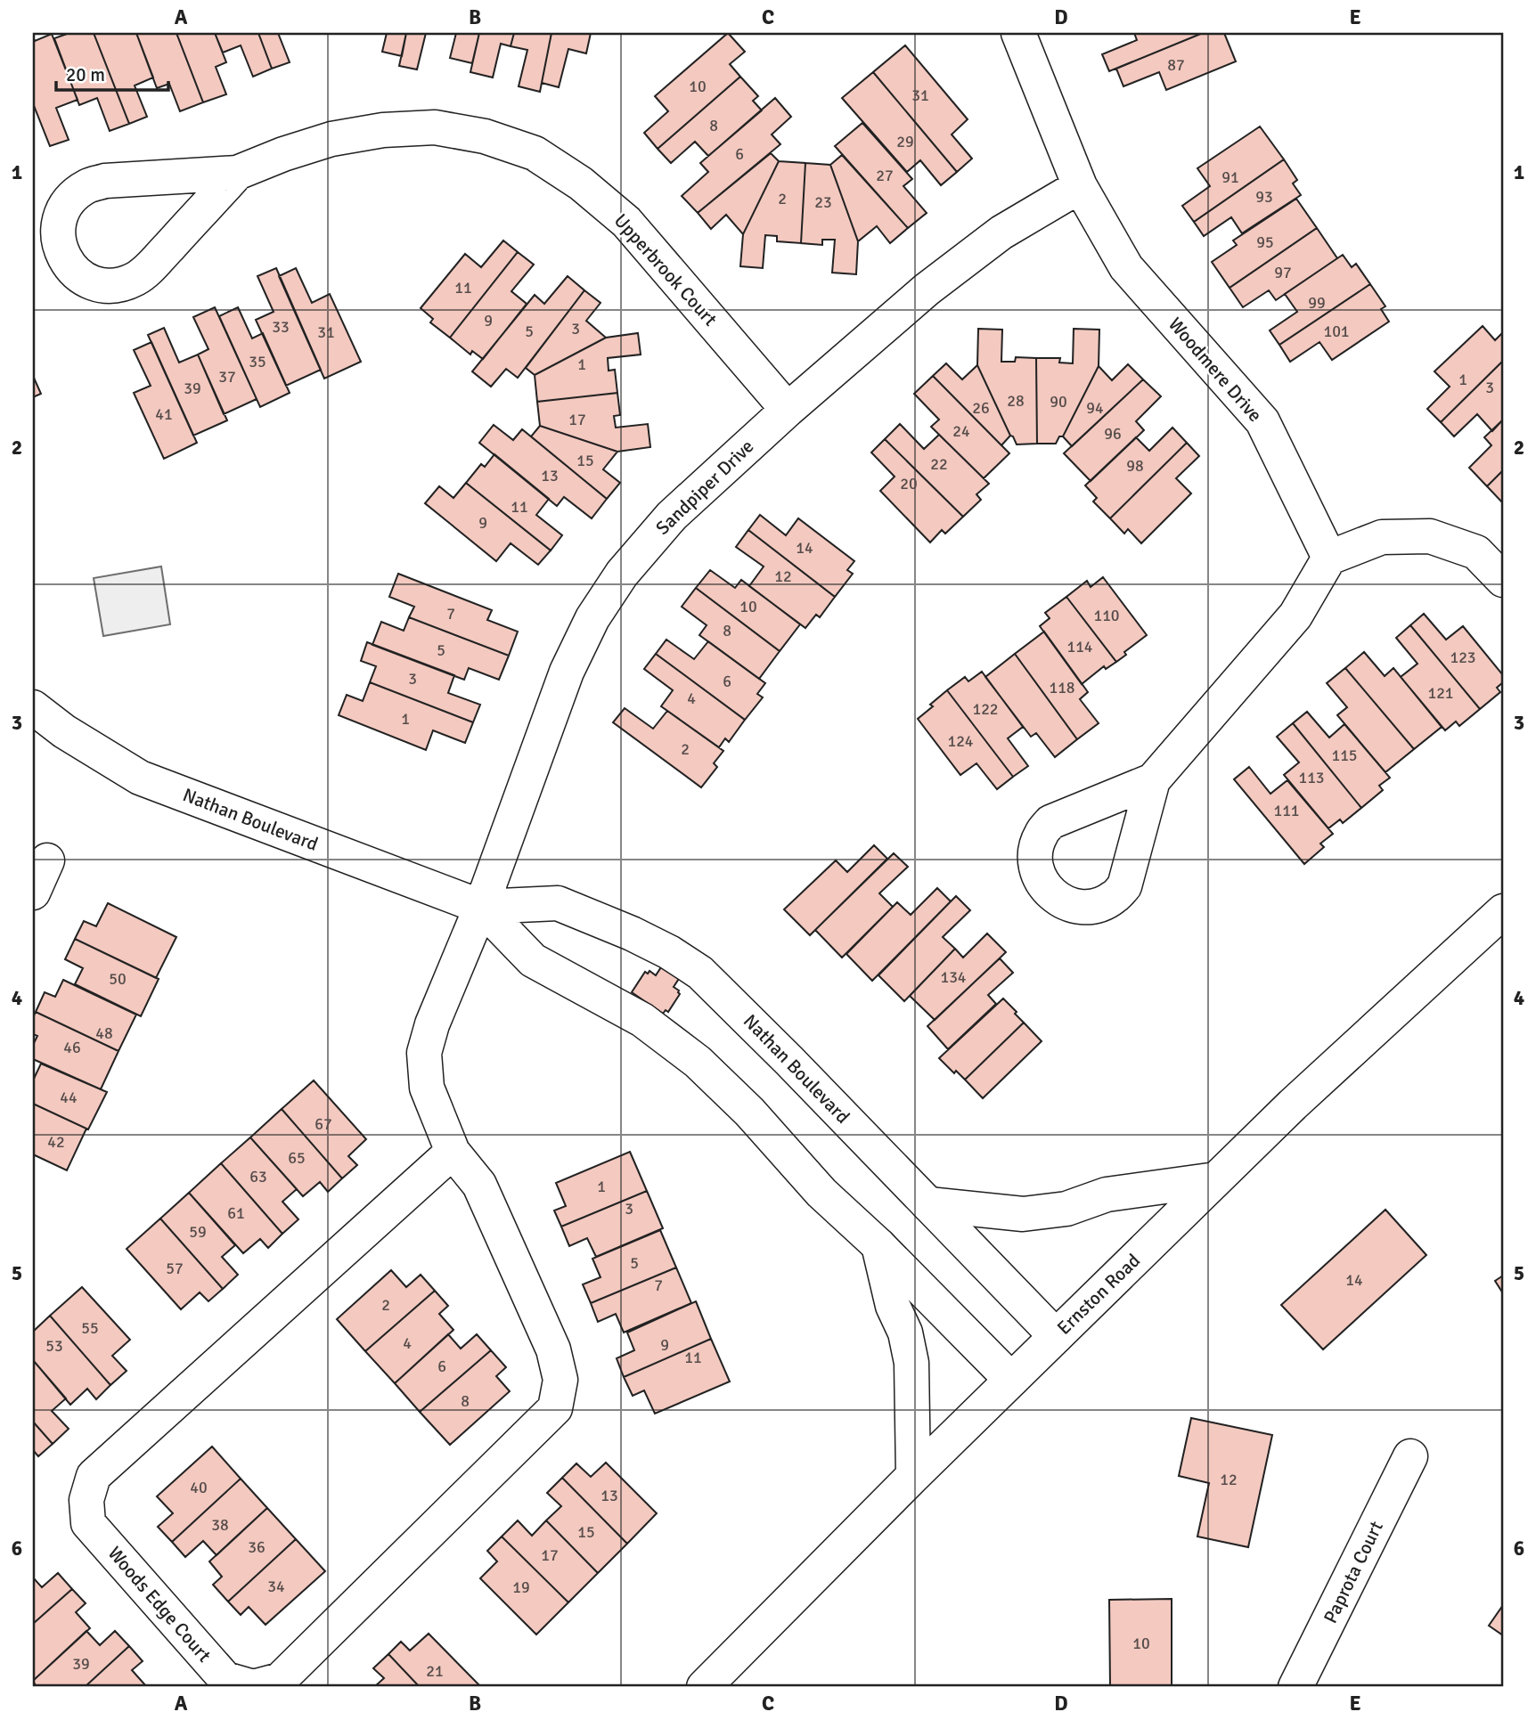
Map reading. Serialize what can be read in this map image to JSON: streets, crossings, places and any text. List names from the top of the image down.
{
  "streets": {
    "street": [
      "Upperbrook Court",
      "Woodmere Drive",
      "Sandpiper Drive",
      "Nathan Boulevard",
      "Ernston Road",
      "Paprota Court",
      "Woods Edge Court"
    ]
  },
  "crossings": [
    ["Upperbrook Court", "Sandpiper Drive"],
    ["Woodmere Drive", "Sandpiper Drive"],
    ["Sandpiper Drive", "Nathan Boulevard"],
    ["Sandpiper Drive", "Woods Edge Court"],
    ["Nathan Boulevard", "Ernston Road"],
    ["Nathan Boulevard", "Woods Edge Court"]
  ],
  "house_numbers": [
    "87",
    "10",
    "31",
    "8",
    "29",
    "6",
    "27",
    "91",
    "93",
    "2",
    "23",
    "95",
    "97",
    "11",
    "99",
    "9",
    "33",
    "3",
    "5",
    "101",
    "31",
    "35",
    "1",
    "37",
    "1",
    "3",
    "39",
    "28",
    "90",
    "26",
    "94",
    "41",
    "17",
    "24",
    "96",
    "15",
    "22",
    "98",
    "13",
    "20",
    "11",
    "9",
    "14",
    "12",
    "10",
    "7",
    "110",
    "8",
    "114",
    "5",
    "123",
    "3",
    "6",
    "118",
    "121",
    "4",
    "122",
    "1",
    "124",
    "2",
    "115",
    "113",
    "111",
    "134",
    "50",
    "48",
    "46",
    "44",
    "67",
    "42",
    "65",
    "63",
    "1",
    "3",
    "61",
    "59",
    "5",
    "57",
    "14",
    "7",
    "2",
    "55",
    "4",
    "9",
    "53",
    "11",
    "6",
    "8",
    "12",
    "40",
    "13",
    "38",
    "15",
    "36",
    "17",
    "34",
    "19",
    "10",
    "39",
    "21"
  ],
  "scale_bar": "20 m",
  "grid": {
    "columns": [
      "A",
      "B",
      "C",
      "D",
      "E"
    ],
    "rows": [
      "1",
      "2",
      "3",
      "4",
      "5",
      "6"
    ]
  }
}
